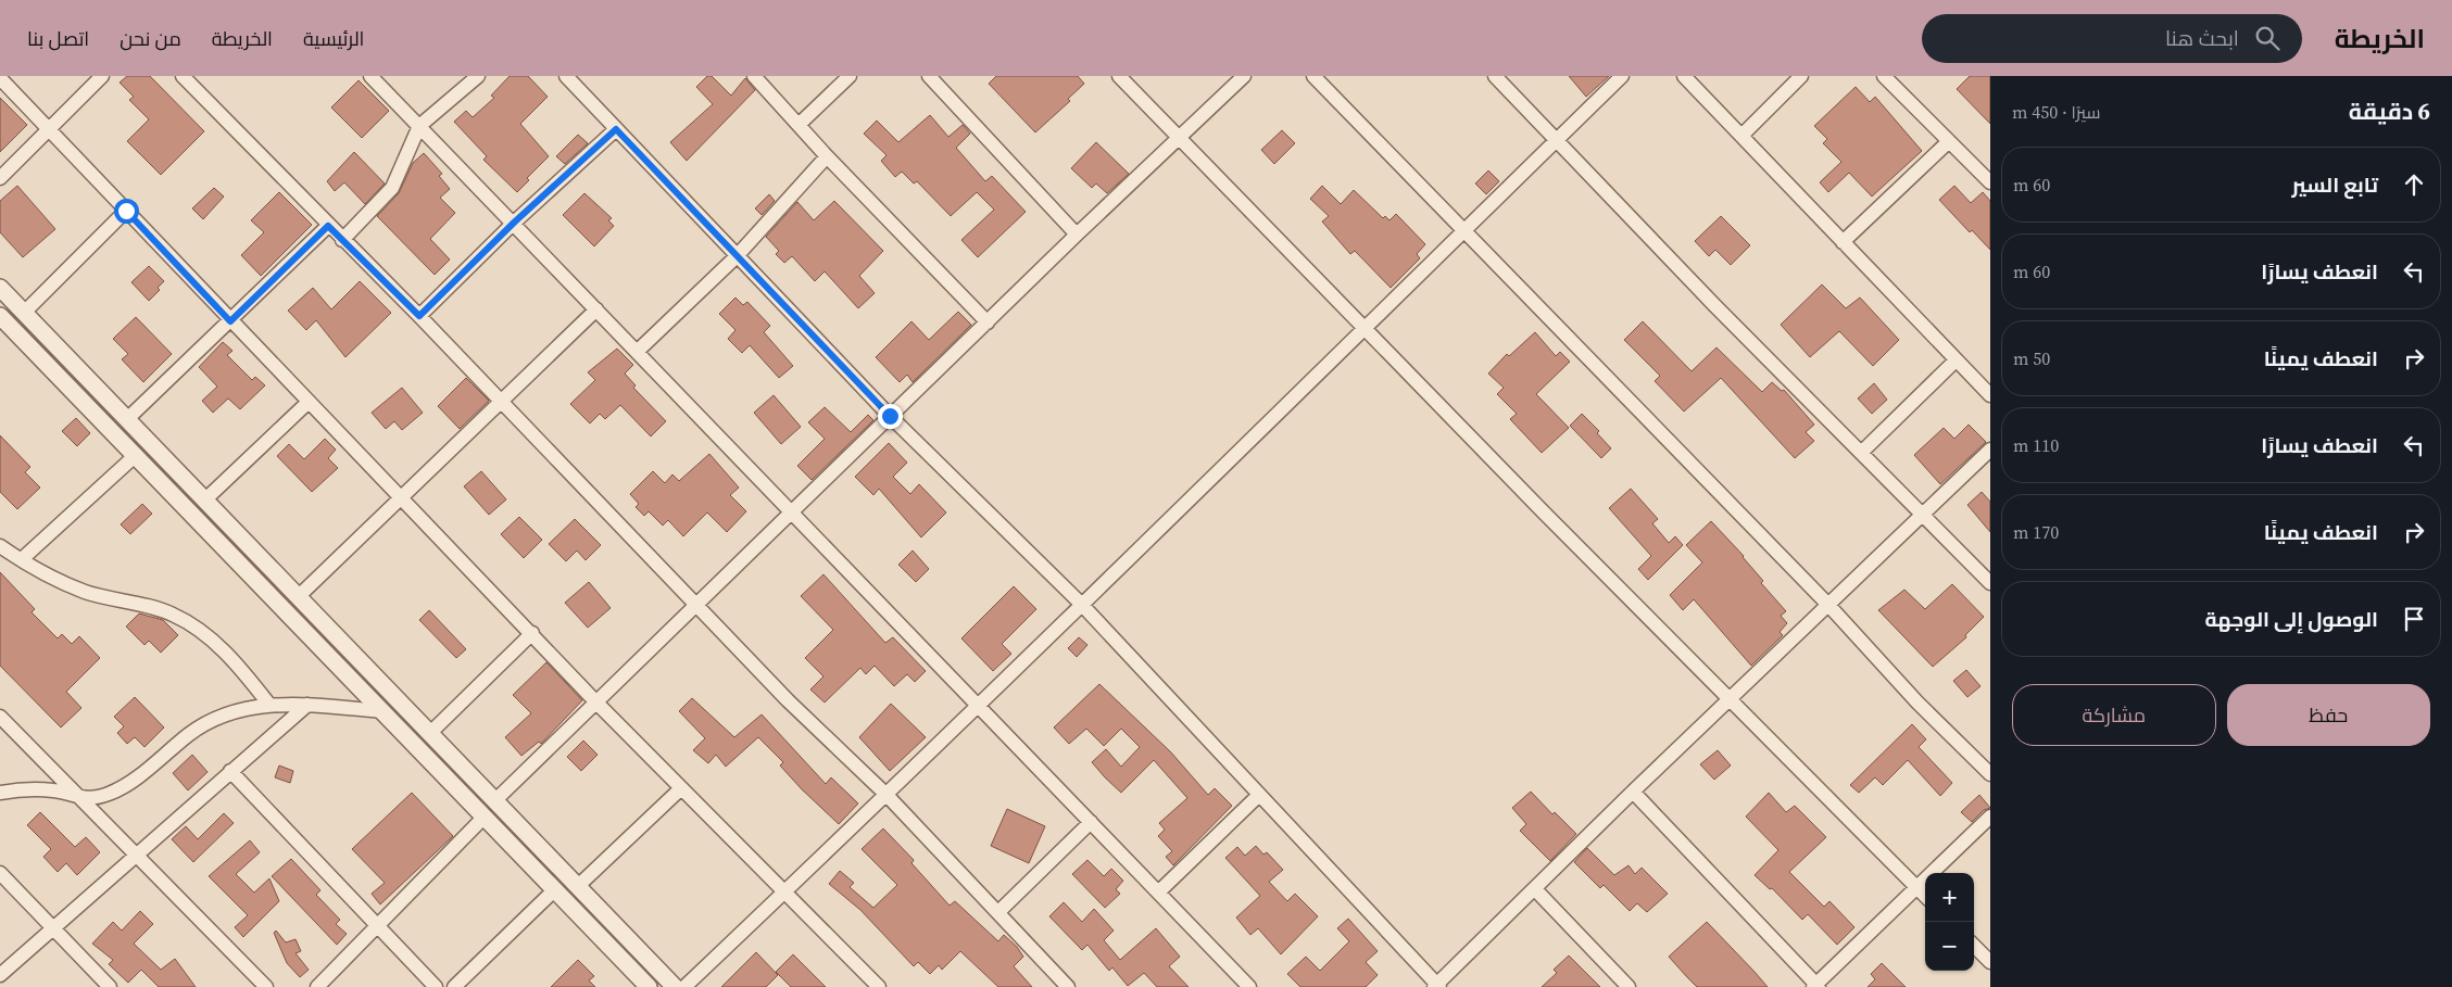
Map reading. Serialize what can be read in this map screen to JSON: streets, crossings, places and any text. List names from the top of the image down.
{
  "page": {
    "header": "الخريطة",
    "search": "ابحث هنا",
    "nav": [
      "الرئيسية",
      "الخريطة",
      "من نحن",
      "اتصل بنا"
    ],
    "heading": ["6 دقيقة", "سيرًا · 450 m"],
    "list": [
      ["تابع السير", "60 m"],
      ["انعطف يسارًا", "60 m"],
      ["انعطف يمينًا", "50 m"],
      ["انعطف يسارًا", "110 m"],
      ["انعطف يمينًا", "170 m"],
      "الوصول إلى الوجهة"
    ],
    "buttons": ["حفظ", "مشاركة"],
    "map_buttons": ["+", "−"]
  }
}
